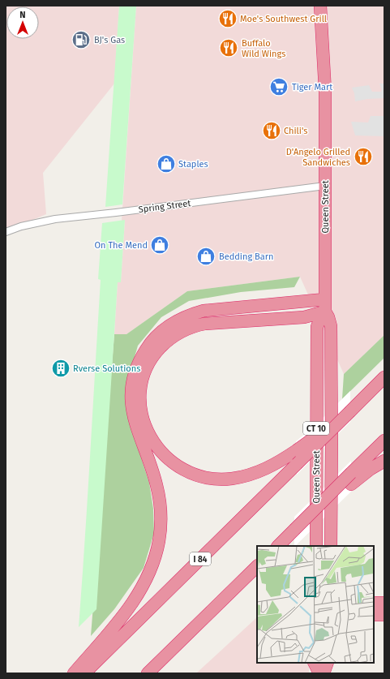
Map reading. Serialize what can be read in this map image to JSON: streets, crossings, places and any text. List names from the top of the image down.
{
  "streets": {
    "highway": ["Queen Street", "CT 10", "I 84"],
    "street": ["Spring Street"]
  },
  "crossings": [
    ["Spring Street", "Queen Street"]
  ],
  "places": {
    "restaurant": [
      "Moe's Southwest Grill",
      "Buffalo Wild Wings",
      "Chili's",
      "D'Angelo Grilled Sandwiches"
    ],
    "fuel station": ["BJ's Gas"],
    "supermarket": ["Tiger Mart"],
    "shop": ["Staples", "On The Mend", "Bedding Barn"],
    "building": ["Rverse Solutions"]
  },
  "north": "top"
}
